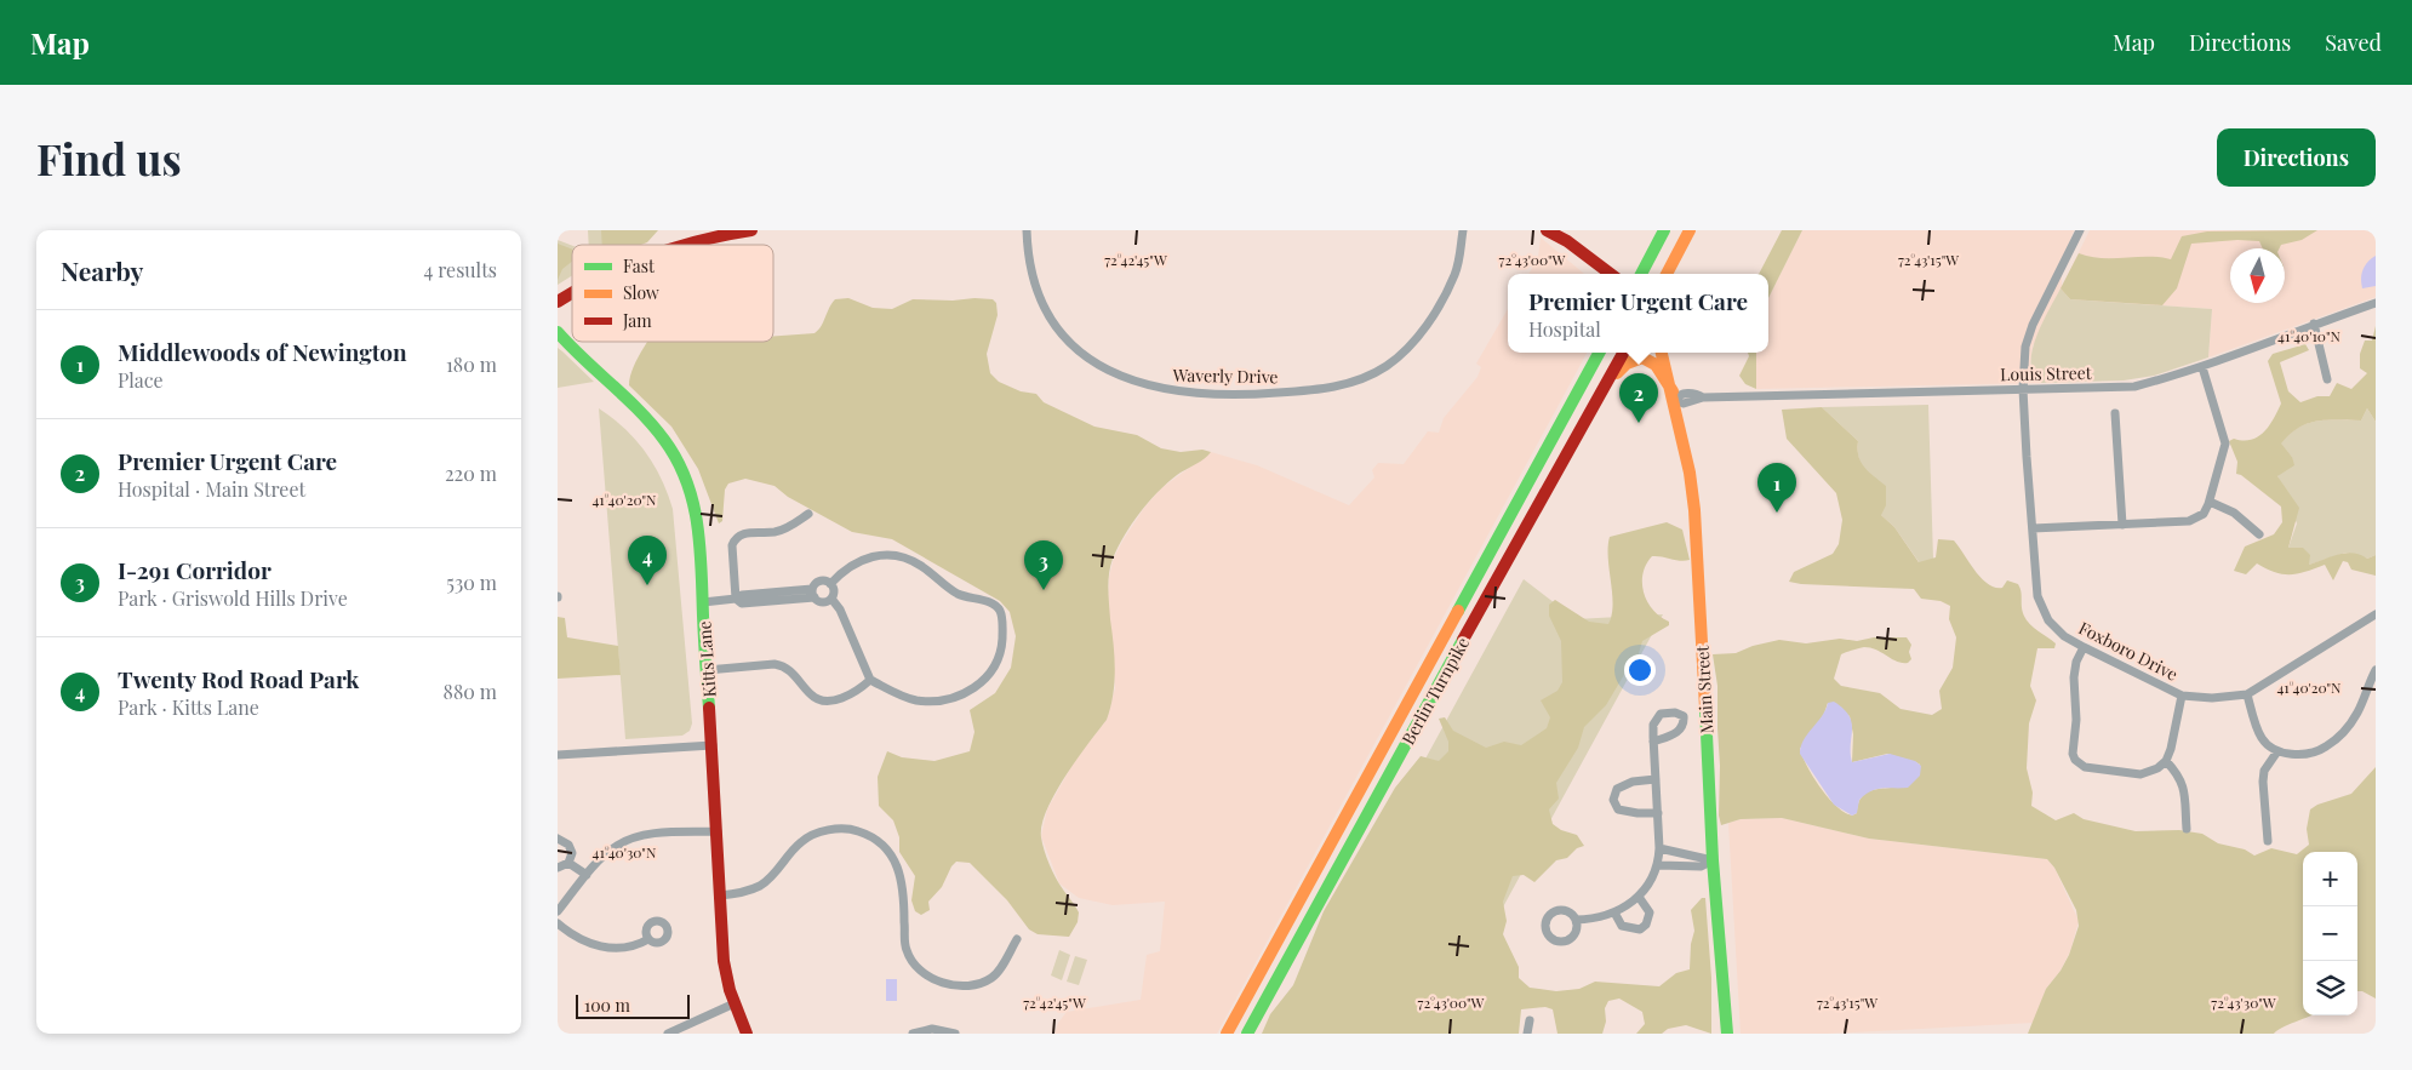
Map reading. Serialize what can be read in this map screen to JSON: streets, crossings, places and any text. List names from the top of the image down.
{
  "streets": {
    "main road": ["Kitts Lane", "Main Street", "Berlin Turnpike"],
    "street": ["Louis Street", "Waverly Drive", "Foxboro Drive"]
  },
  "crossings": [
    ["Louis Street", "Foxboro Drive"],
    ["Louis Street", "Main Street"]
  ],
  "legend": ["Fast", "Slow", "Jam"],
  "scale_bar": "100 m",
  "north": "bottom",
  "page": {
    "header": "Map",
    "nav": ["Map", "Directions", "Saved"],
    "buttons": "Directions",
    "title": "Find us",
    "heading": ["Nearby", "4 results"],
    "popup": ["Premier Urgent Care", "Hospital"],
    "list": [
      {
        "mark": "1",
        "name": "Middlewoods of Newington",
        "note": "Place",
        "value": "180 m"
      },
      {
        "mark": "2",
        "name": "Premier Urgent Care",
        "note": "Hospital · Main Street",
        "value": "220 m"
      },
      {
        "mark": "3",
        "name": "I-291 Corridor",
        "note": "Park · Griswold Hills Drive",
        "value": "530 m"
      },
      {
        "mark": "4",
        "name": "Twenty Rod Road Park",
        "note": "Park · Kitts Lane",
        "value": "880 m"
      }
    ],
    "pins": [
      "2",
      "1",
      "4",
      "3"
    ],
    "map_buttons": ["+", "−"],
    "scale": "100 m"
  },
  "coordinates": [
    "72°42'45\"W",
    "72°43'00\"W",
    "72°43'15\"W",
    "41°40'10\"N",
    "41°40'20\"N",
    "41°40'30\"N",
    "72°43'30\"W"
  ]
}
